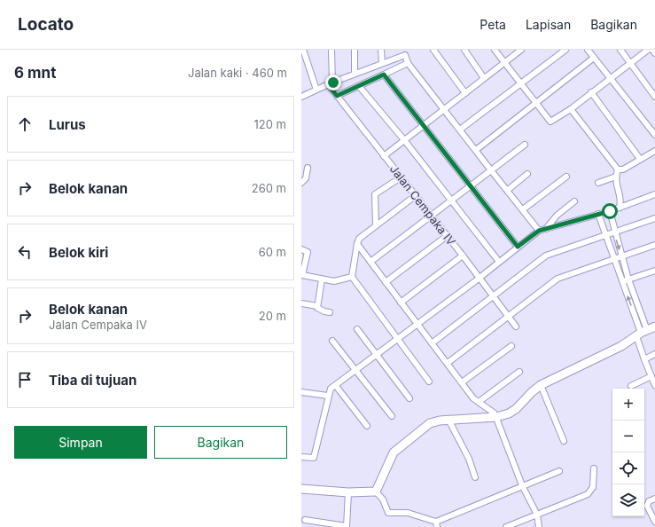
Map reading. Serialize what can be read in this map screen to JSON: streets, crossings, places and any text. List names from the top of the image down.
{
  "streets": {
    "street": ["Jalan Cempaka IV"]
  },
  "page": {
    "header": "Locato",
    "nav": ["Peta", "Lapisan", "Bagikan"],
    "heading": ["6 mnt", "Jalan kaki · 460 m"],
    "list": [
      ["Lurus", "120 m"],
      ["Belok kanan", "260 m"],
      ["Belok kiri", "60 m"],
      ["Belok kanan", "Jalan Cempaka IV", "20 m"],
      "Tiba di tujuan"
    ],
    "map_buttons": ["+", "−"],
    "buttons": ["Simpan", "Bagikan"]
  }
}
